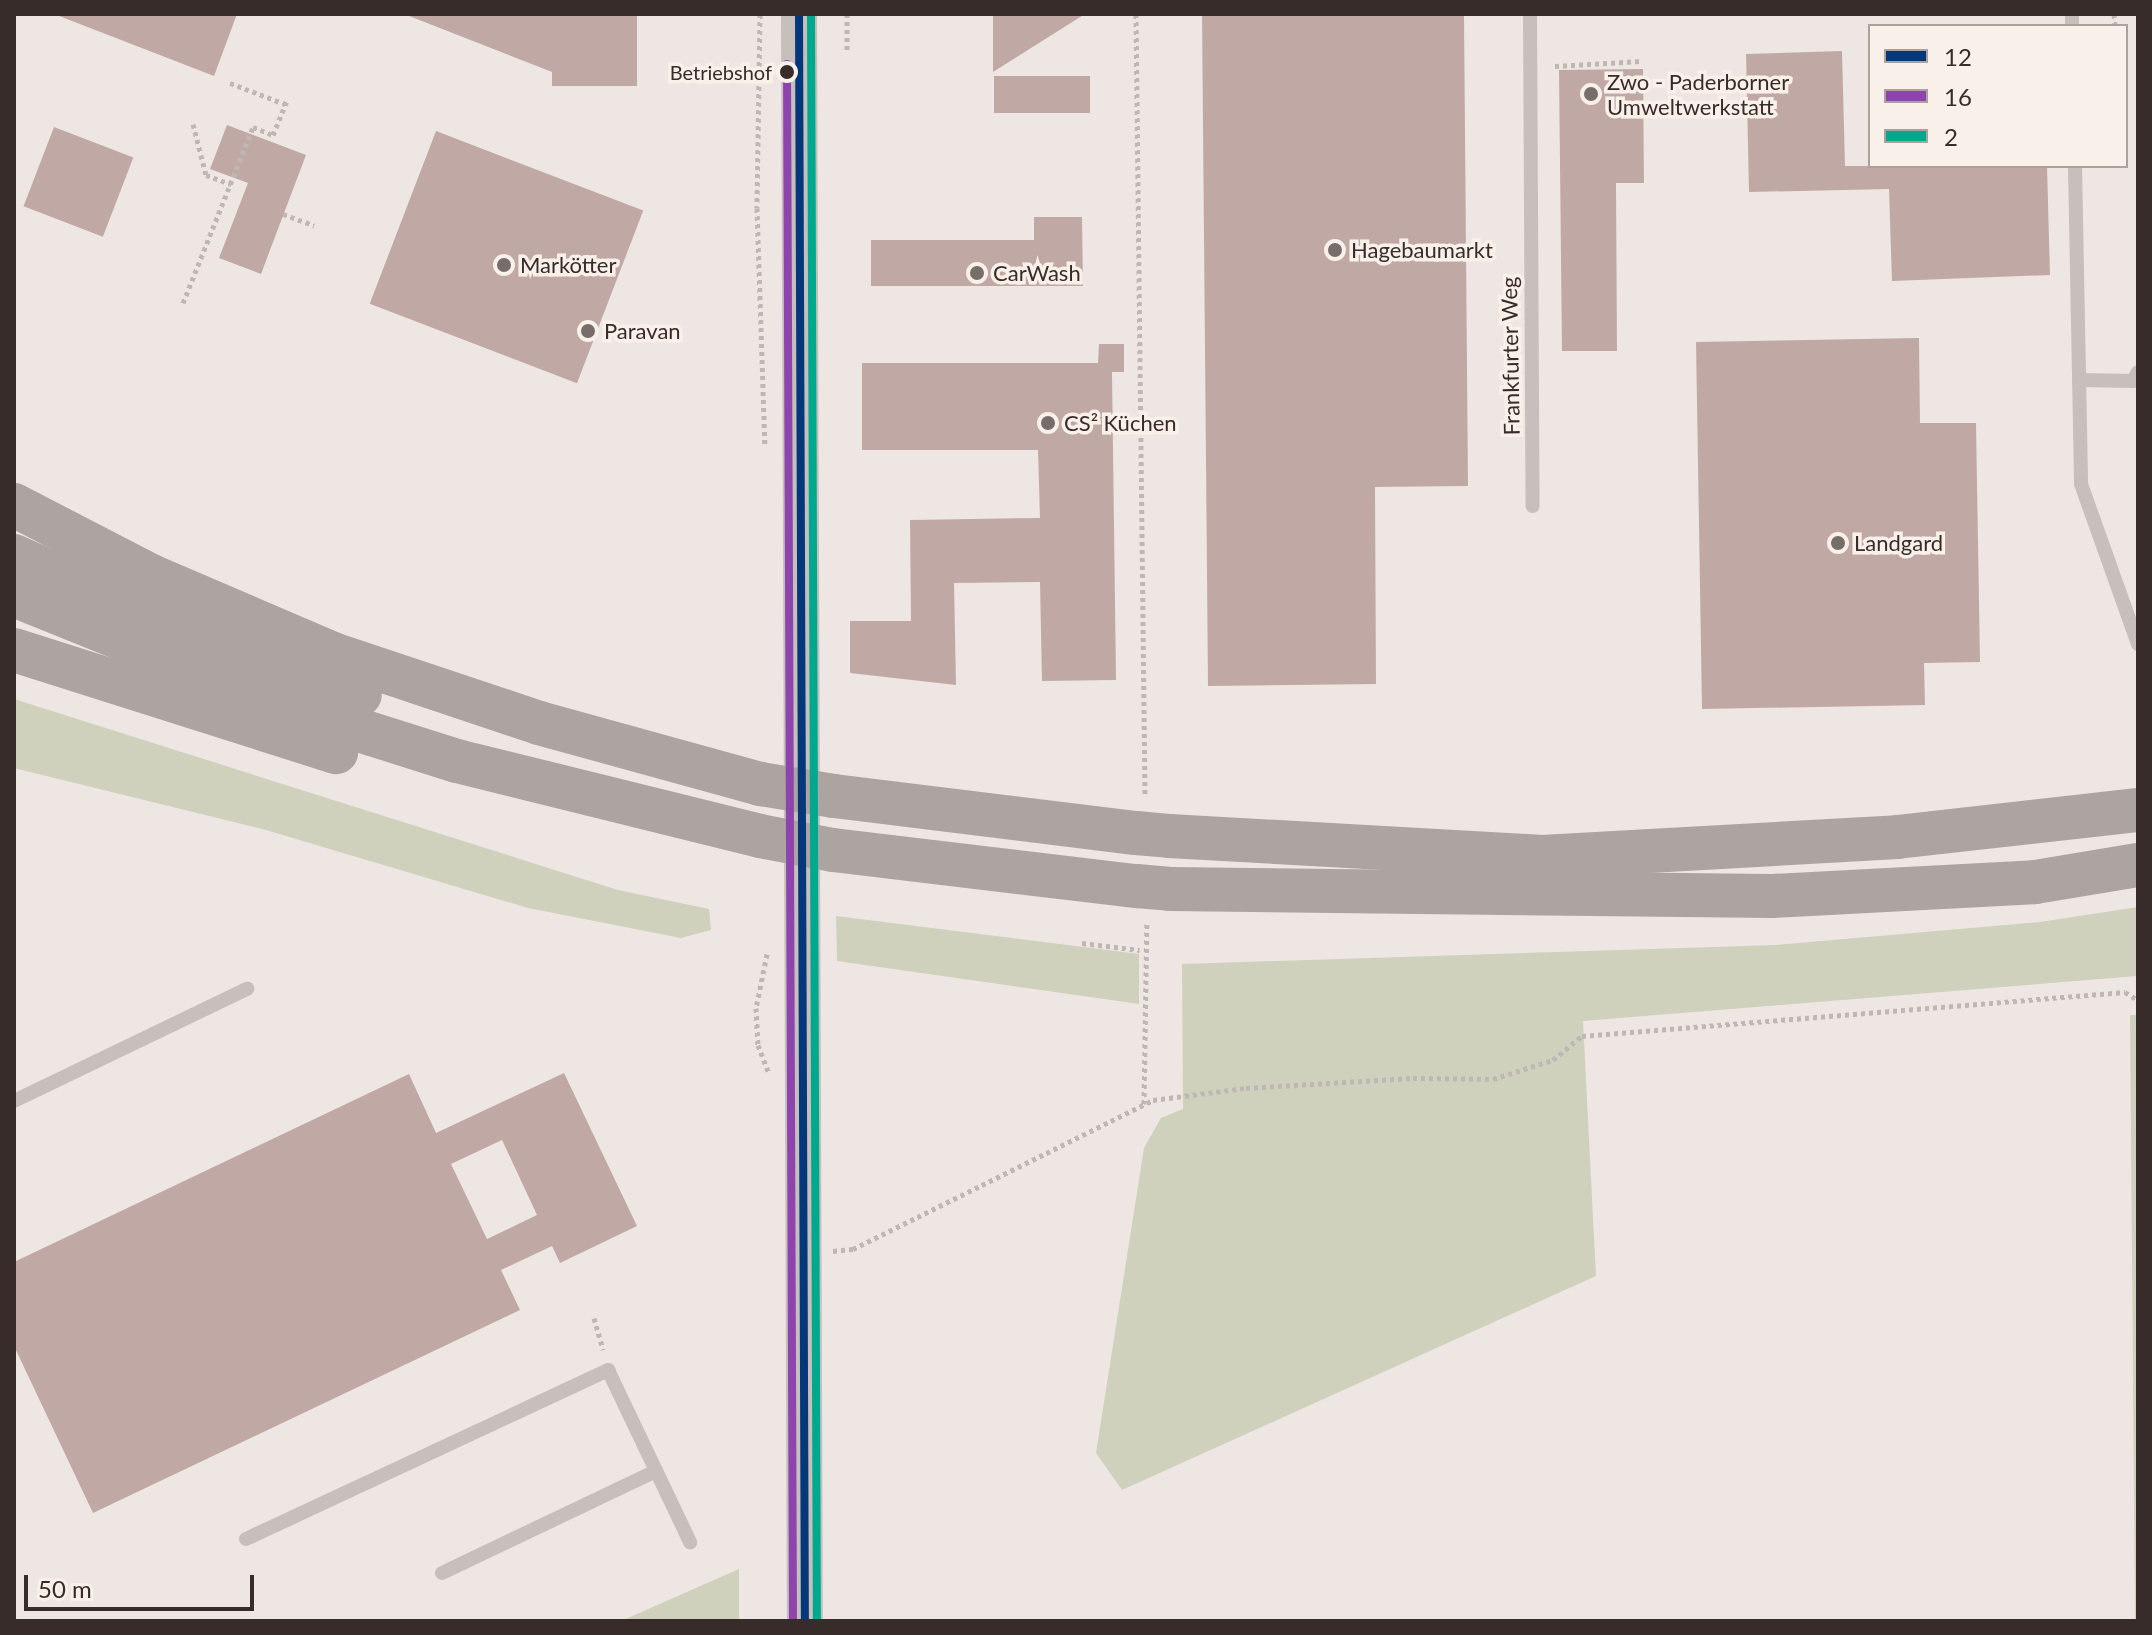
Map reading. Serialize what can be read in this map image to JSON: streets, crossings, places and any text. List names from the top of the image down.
{
  "streets": {
    "lane": ["Frankfurter Weg"]
  },
  "places": [
    "Betriebshof",
    "Zwo - Paderborner Umweltwerkstatt",
    "Hagebaumarkt",
    "Markötter",
    "CarWash",
    "Paravan",
    "CS² Küchen",
    "Landgard"
  ],
  "lines": ["transit line 12", "transit line 2", "transit line 16"],
  "legend": ["12", "16", "2"],
  "scale_bar": "50 m"
}
